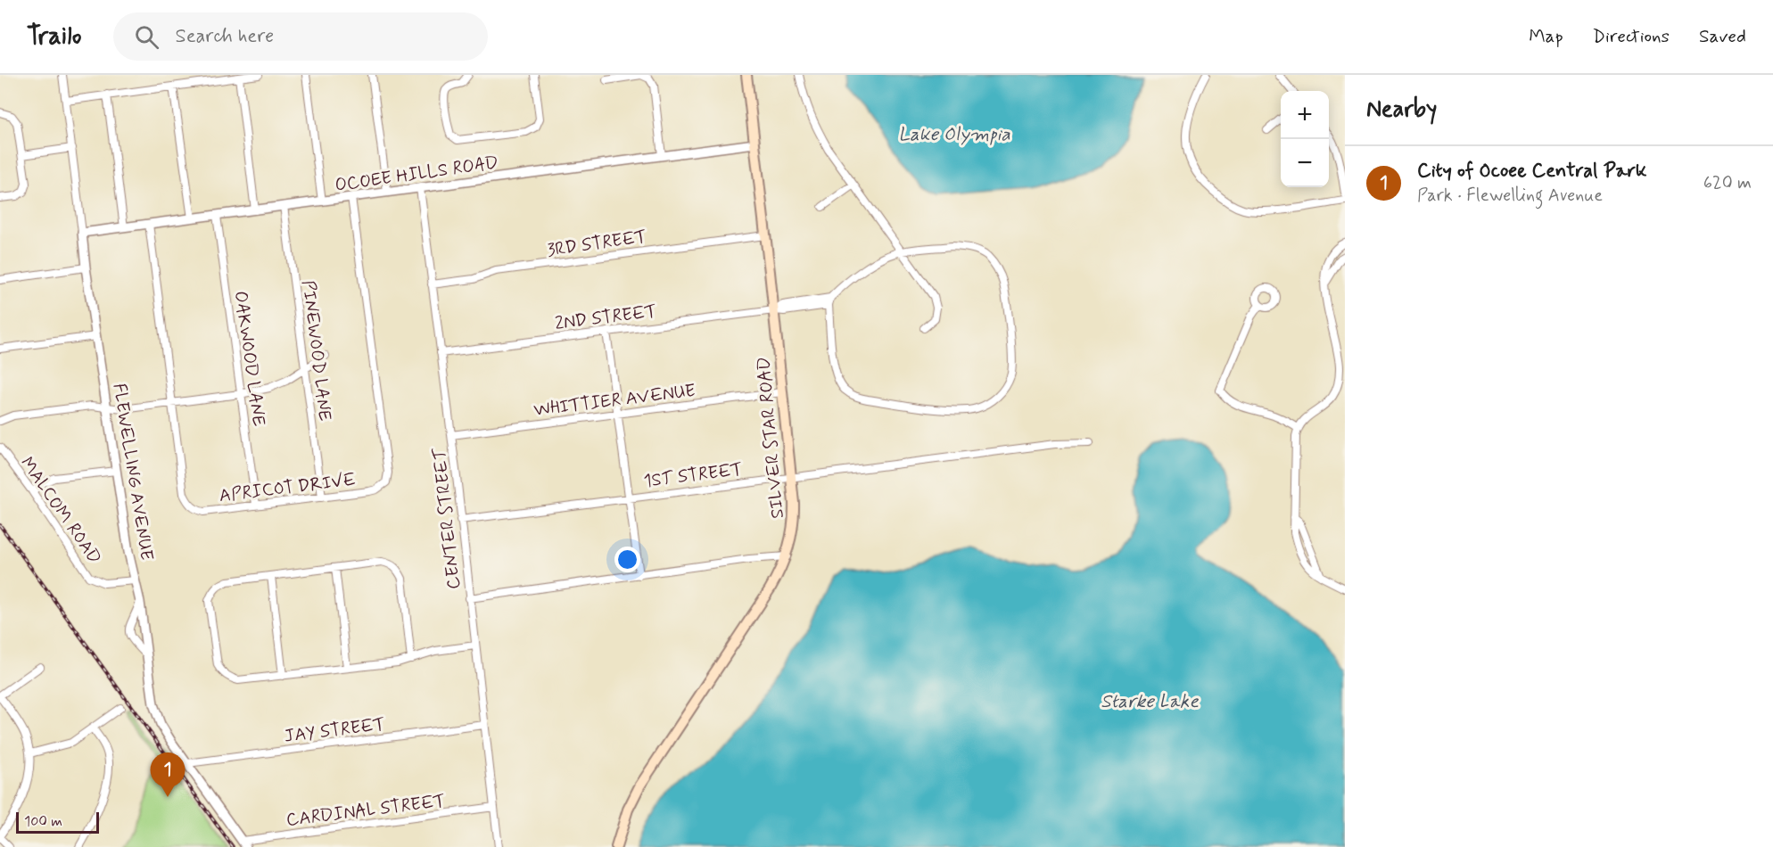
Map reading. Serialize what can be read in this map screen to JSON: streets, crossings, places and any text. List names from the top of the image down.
{
  "streets": {
    "main road": ["SILVER STAR ROAD"],
    "street": [
      "OCOEE HILLS ROAD",
      "3RD STREET",
      "2ND STREET",
      "PINEWOOD LANE",
      "OAKWOOD LANE",
      "WHITTIER AVENUE",
      "FLEWELLING AVENUE",
      "1ST STREET",
      "APRICOT DRIVE",
      "MALCOM ROAD",
      "CENTER STREET",
      "JAY STREET",
      "CARDINAL STREET"
    ]
  },
  "crossings": [
    ["OCOEE HILLS ROAD", "PINEWOOD LANE"],
    ["OCOEE HILLS ROAD", "OAKWOOD LANE"],
    ["OCOEE HILLS ROAD", "SILVER STAR ROAD"],
    ["OCOEE HILLS ROAD", "FLEWELLING AVENUE"],
    ["OCOEE HILLS ROAD", "APRICOT DRIVE"],
    ["OCOEE HILLS ROAD", "CENTER STREET"],
    ["3RD STREET", "SILVER STAR ROAD"],
    ["3RD STREET", "CENTER STREET"],
    ["2ND STREET", "SILVER STAR ROAD"],
    ["2ND STREET", "CENTER STREET"],
    ["PINEWOOD LANE", "APRICOT DRIVE"],
    ["OAKWOOD LANE", "APRICOT DRIVE"],
    ["WHITTIER AVENUE", "SILVER STAR ROAD"],
    ["WHITTIER AVENUE", "CENTER STREET"],
    ["SILVER STAR ROAD", "1ST STREET"],
    ["FLEWELLING AVENUE", "MALCOM ROAD"],
    ["FLEWELLING AVENUE", "JAY STREET"],
    ["FLEWELLING AVENUE", "CARDINAL STREET"],
    ["1ST STREET", "CENTER STREET"],
    ["CENTER STREET", "JAY STREET"],
    ["CENTER STREET", "CARDINAL STREET"]
  ],
  "water": ["Lake Olympia", "Starke Lake"],
  "scale_bar": "100 m",
  "page": {
    "header": "Trailo",
    "search": "Search here",
    "nav": ["Map", "Directions", "Saved"],
    "heading": "Nearby",
    "map_buttons": ["+", "−"],
    "list": [
      {
        "mark": "1",
        "name": "City of Ocoee Central Park",
        "note": "Park · Flewelling Avenue",
        "value": "620 m"
      }
    ],
    "pins": "1",
    "scale": "100 m"
  }
}
